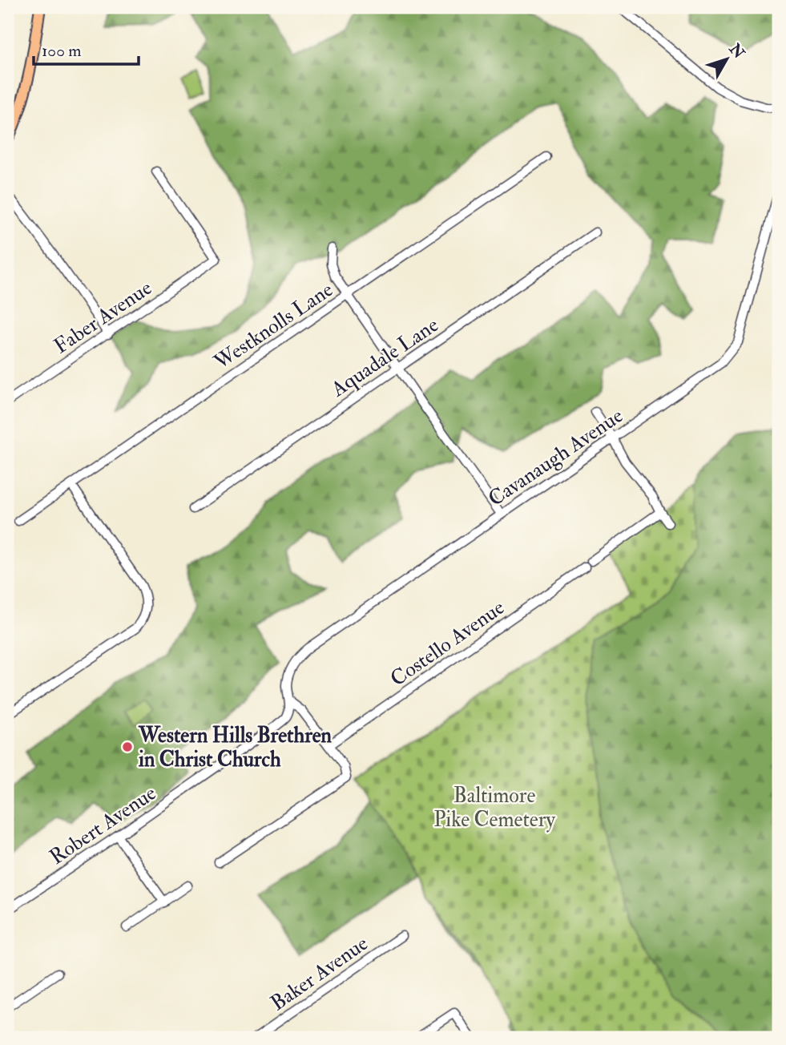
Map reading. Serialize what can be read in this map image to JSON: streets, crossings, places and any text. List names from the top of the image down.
{
  "streets": {
    "street": [
      "Faber Avenue",
      "Westknolls Lane",
      "Aquadale Lane",
      "Cavanaugh Avenue",
      "Costello Avenue",
      "Robert Avenue",
      "Baker Avenue"
    ]
  },
  "crossings": [
    ["Cavanaugh Avenue", "Robert Avenue"]
  ],
  "parks": ["Baltimore Pike Cemetery"],
  "places": ["Western Hills Brethren in Christ Church"],
  "scale_bar": "100 m",
  "north": "top right"
}
